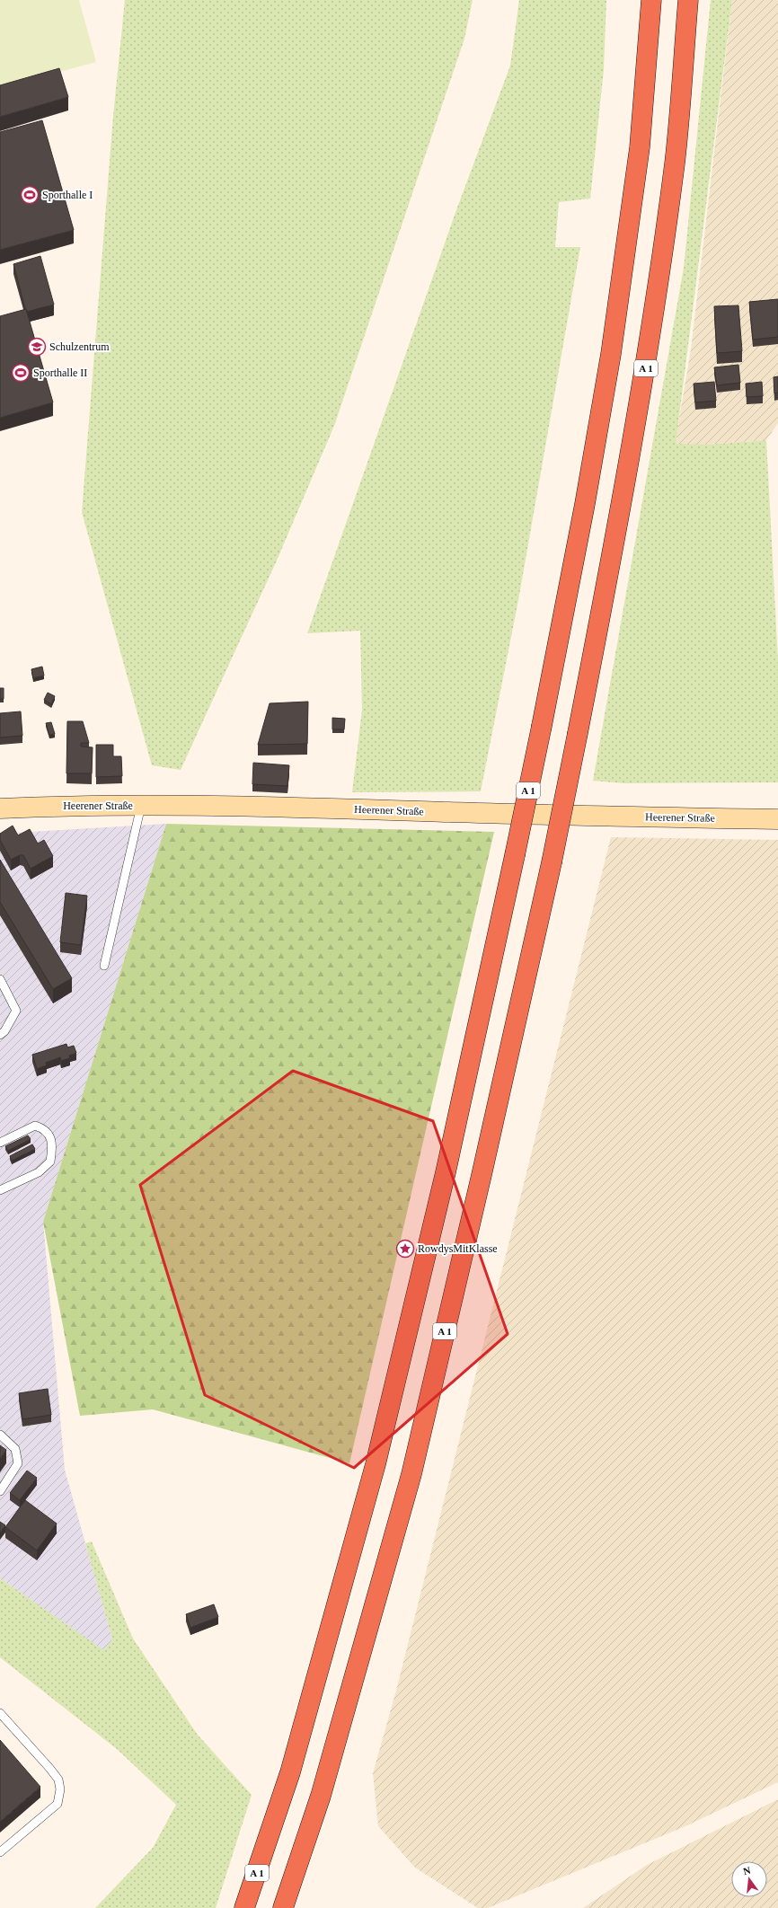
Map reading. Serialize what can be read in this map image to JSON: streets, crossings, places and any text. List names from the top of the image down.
{
  "streets": {
    "highway": ["A 1"],
    "main road": ["Heerener Straße"]
  },
  "places": {
    "sports": ["Sporthalle I", "Sporthalle II"],
    "school or university": ["Schulzentrum"],
    "place": ["RowdysMitKlasse"]
  },
  "north": "top"
}
